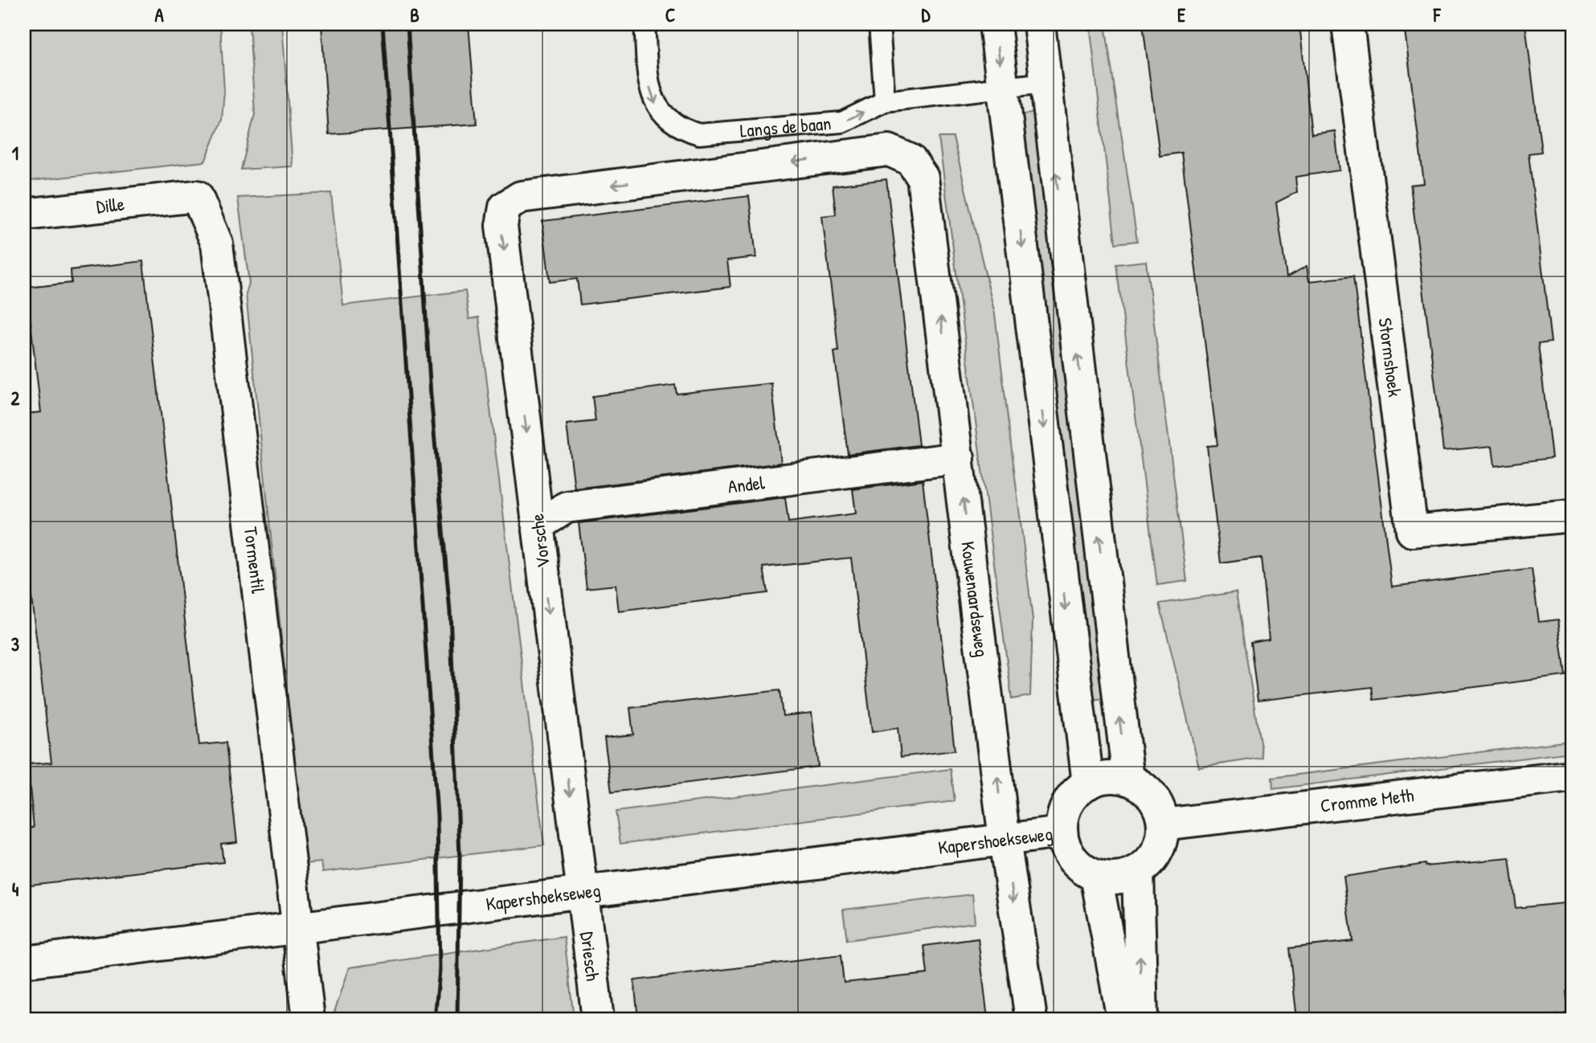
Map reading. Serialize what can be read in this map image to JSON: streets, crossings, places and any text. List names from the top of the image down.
{
  "streets": {
    "street": [
      "Langs de baan",
      "Dille",
      "Stormshoek",
      "Andel",
      "Vorsche",
      "Tormentil",
      "Kouwenaardseweg",
      "Cromme Meth",
      "Kapershoekseweg",
      "Driesch"
    ]
  },
  "crossings": [
    ["Langs de baan", "Vorsche"],
    ["Langs de baan", "Kouwenaardseweg"],
    ["Dille", "Tormentil"],
    ["Andel", "Vorsche"],
    ["Andel", "Kouwenaardseweg"],
    ["Vorsche", "Kapershoekseweg"],
    ["Vorsche", "Driesch"],
    ["Tormentil", "Kapershoekseweg"],
    ["Kouwenaardseweg", "Kapershoekseweg"],
    ["Cromme Meth", "Kapershoekseweg"],
    ["Kapershoekseweg", "Driesch"]
  ],
  "one_way": ["Vorsche"],
  "grid": {
    "columns": [
      "A",
      "B",
      "C",
      "D",
      "E",
      "F"
    ],
    "rows": [
      "1",
      "2",
      "3",
      "4"
    ]
  }
}
